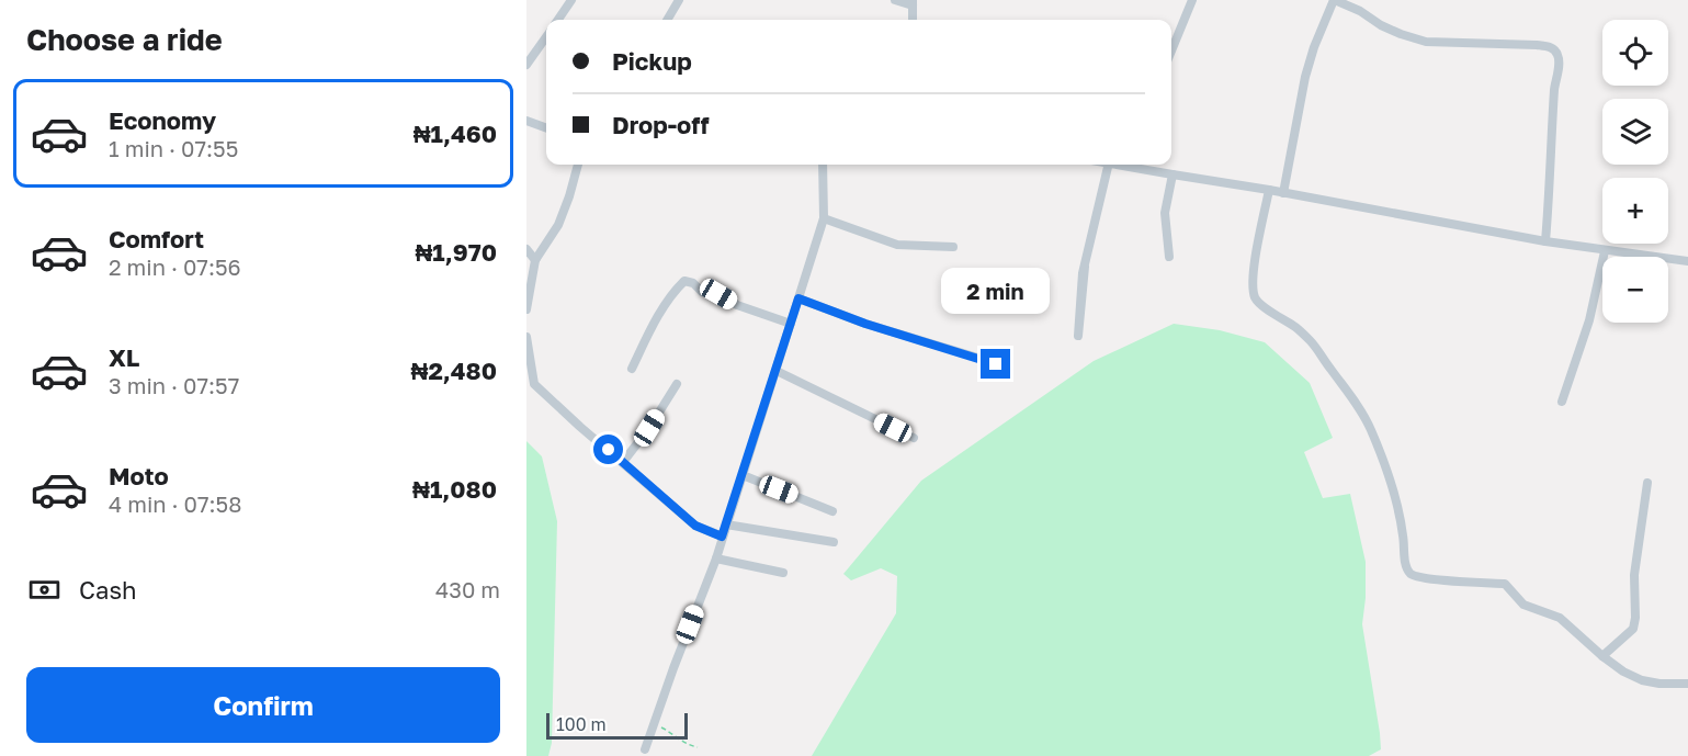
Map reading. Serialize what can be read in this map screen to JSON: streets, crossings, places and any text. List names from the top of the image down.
{
  "scale_bar": "100 m",
  "page": {
    "heading": "Choose a ride",
    "map_buttons": ["+", "−"],
    "banner": ["Pickup", "Drop-off"],
    "list": [
      {
        "name": "Economy",
        "note": "1 min · 07:55",
        "value": "₦1,460"
      },
      {
        "name": "Comfort",
        "note": "2 min · 07:56",
        "value": "₦1,970"
      },
      {
        "name": "XL",
        "note": "3 min · 07:57",
        "value": "₦2,480"
      },
      {
        "name": "Moto",
        "note": "4 min · 07:58",
        "value": "₦1,080"
      }
    ],
    "bubble": "2 min",
    "pay": ["Cash", "430 m"],
    "buttons": "Confirm",
    "scale": "100 m"
  }
}
